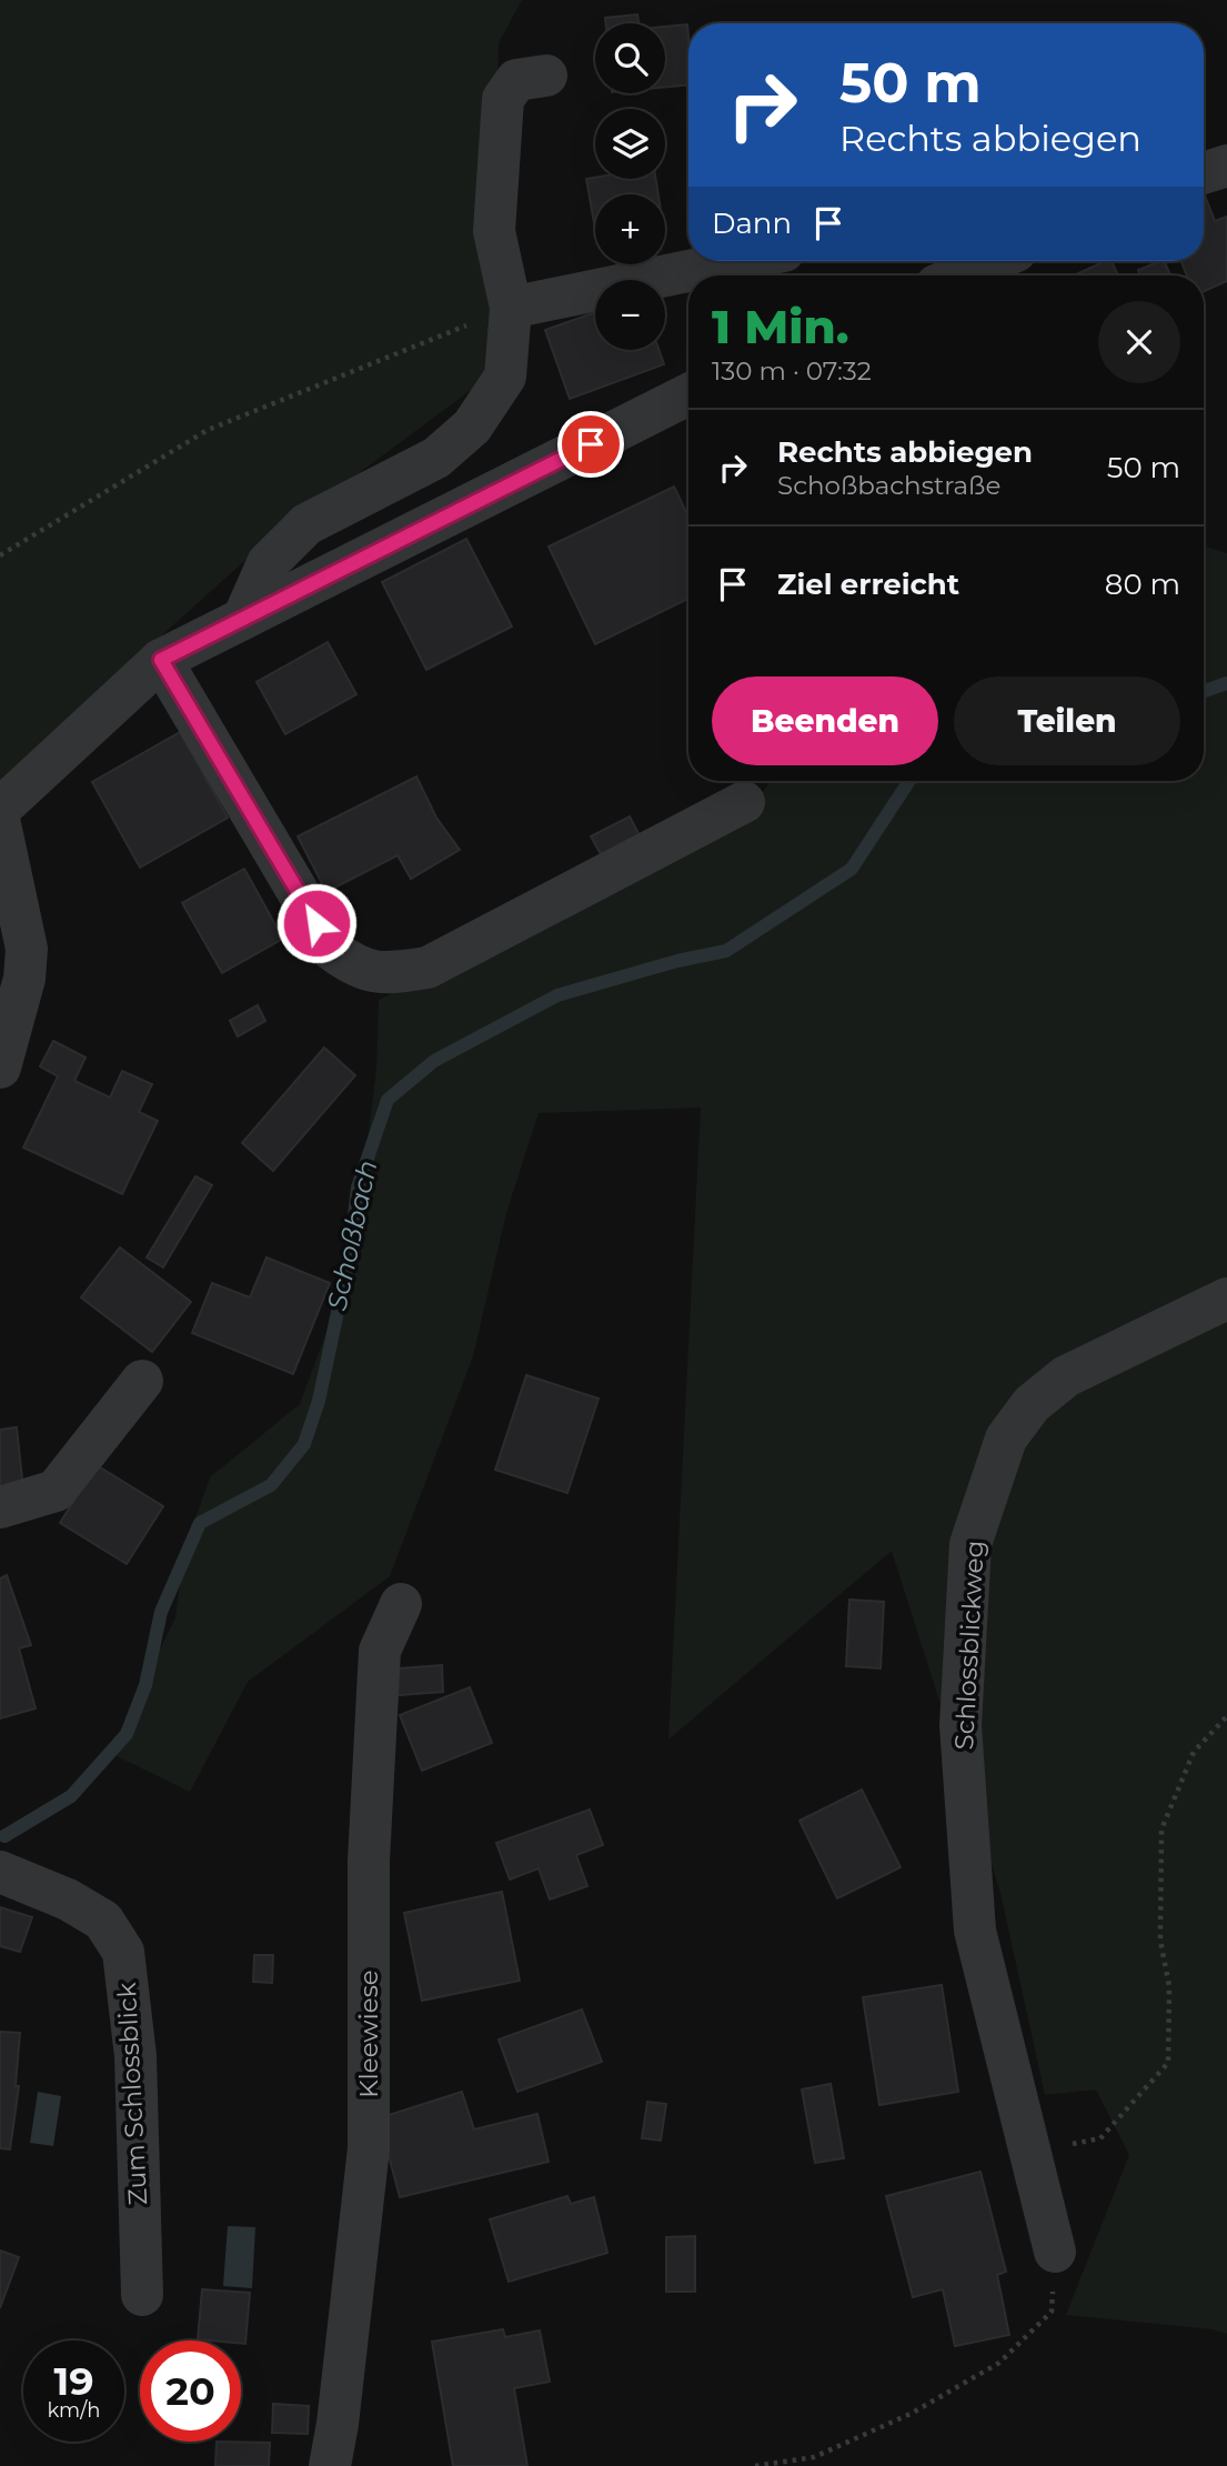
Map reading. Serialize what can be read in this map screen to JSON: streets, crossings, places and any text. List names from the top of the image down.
{
  "streets": {
    "street": ["Schlossblickweg", "Kleewiese", "Zum Schlossblick"]
  },
  "water": ["Schoßbach"],
  "page": {
    "map_buttons": ["+", "−"],
    "turn": ["50 m", "Rechts abbiegen"],
    "then": "Dann",
    "heading": ["1 Min.", "130 m · 07:32"],
    "list": [
      {
        "name": "Rechts abbiegen",
        "note": "Schoßbachstraße",
        "value": "50 m"
      },
      {
        "name": "Ziel erreicht",
        "value": "80 m"
      }
    ],
    "buttons": ["Beenden", "Teilen"],
    "speed": "19 km/h",
    "limit": "20"
  }
}
